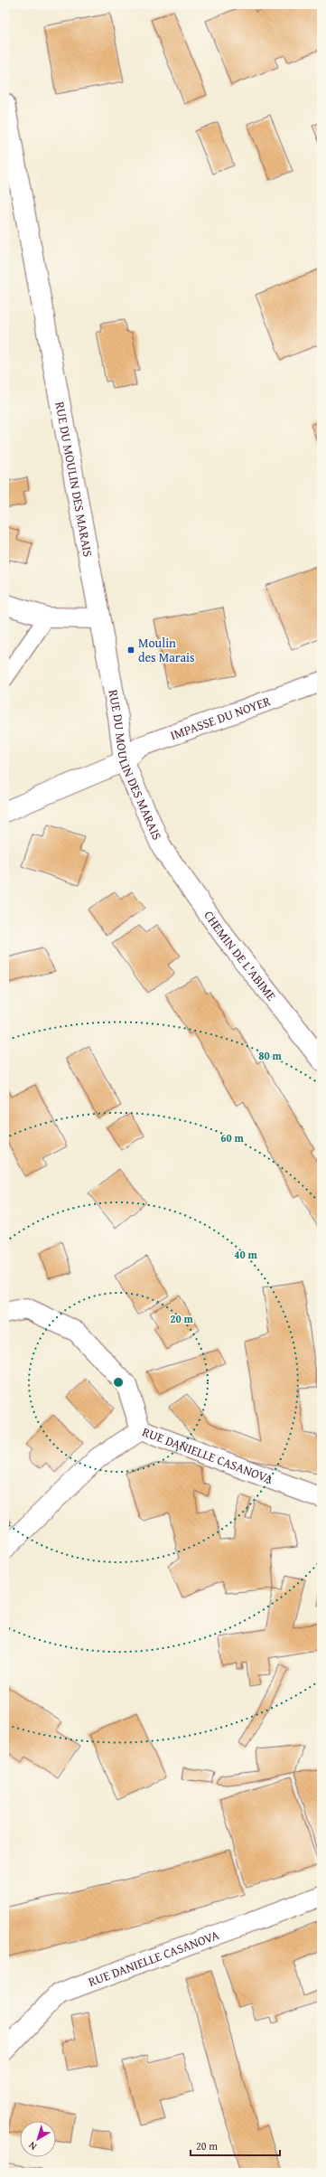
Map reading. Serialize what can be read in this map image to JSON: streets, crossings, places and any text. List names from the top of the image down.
{
  "streets": {
    "street": [
      "RUE DU MOULIN DES MARAIS",
      "IMPASSE DU NOYER",
      "CHEMIN DE L'ABIME",
      "RUE DANIELLE CASANOVA"
    ]
  },
  "crossings": [
    ["RUE DU MOULIN DES MARAIS", "IMPASSE DU NOYER"],
    ["RUE DU MOULIN DES MARAIS", "CHEMIN DE L'ABIME"]
  ],
  "places": {
    "transit": ["Moulin des Marais"]
  },
  "scale_bar": "20 m",
  "north": "bottom left",
  "rings": [
    "80 m",
    "60 m",
    "40 m",
    "20 m"
  ]
}
